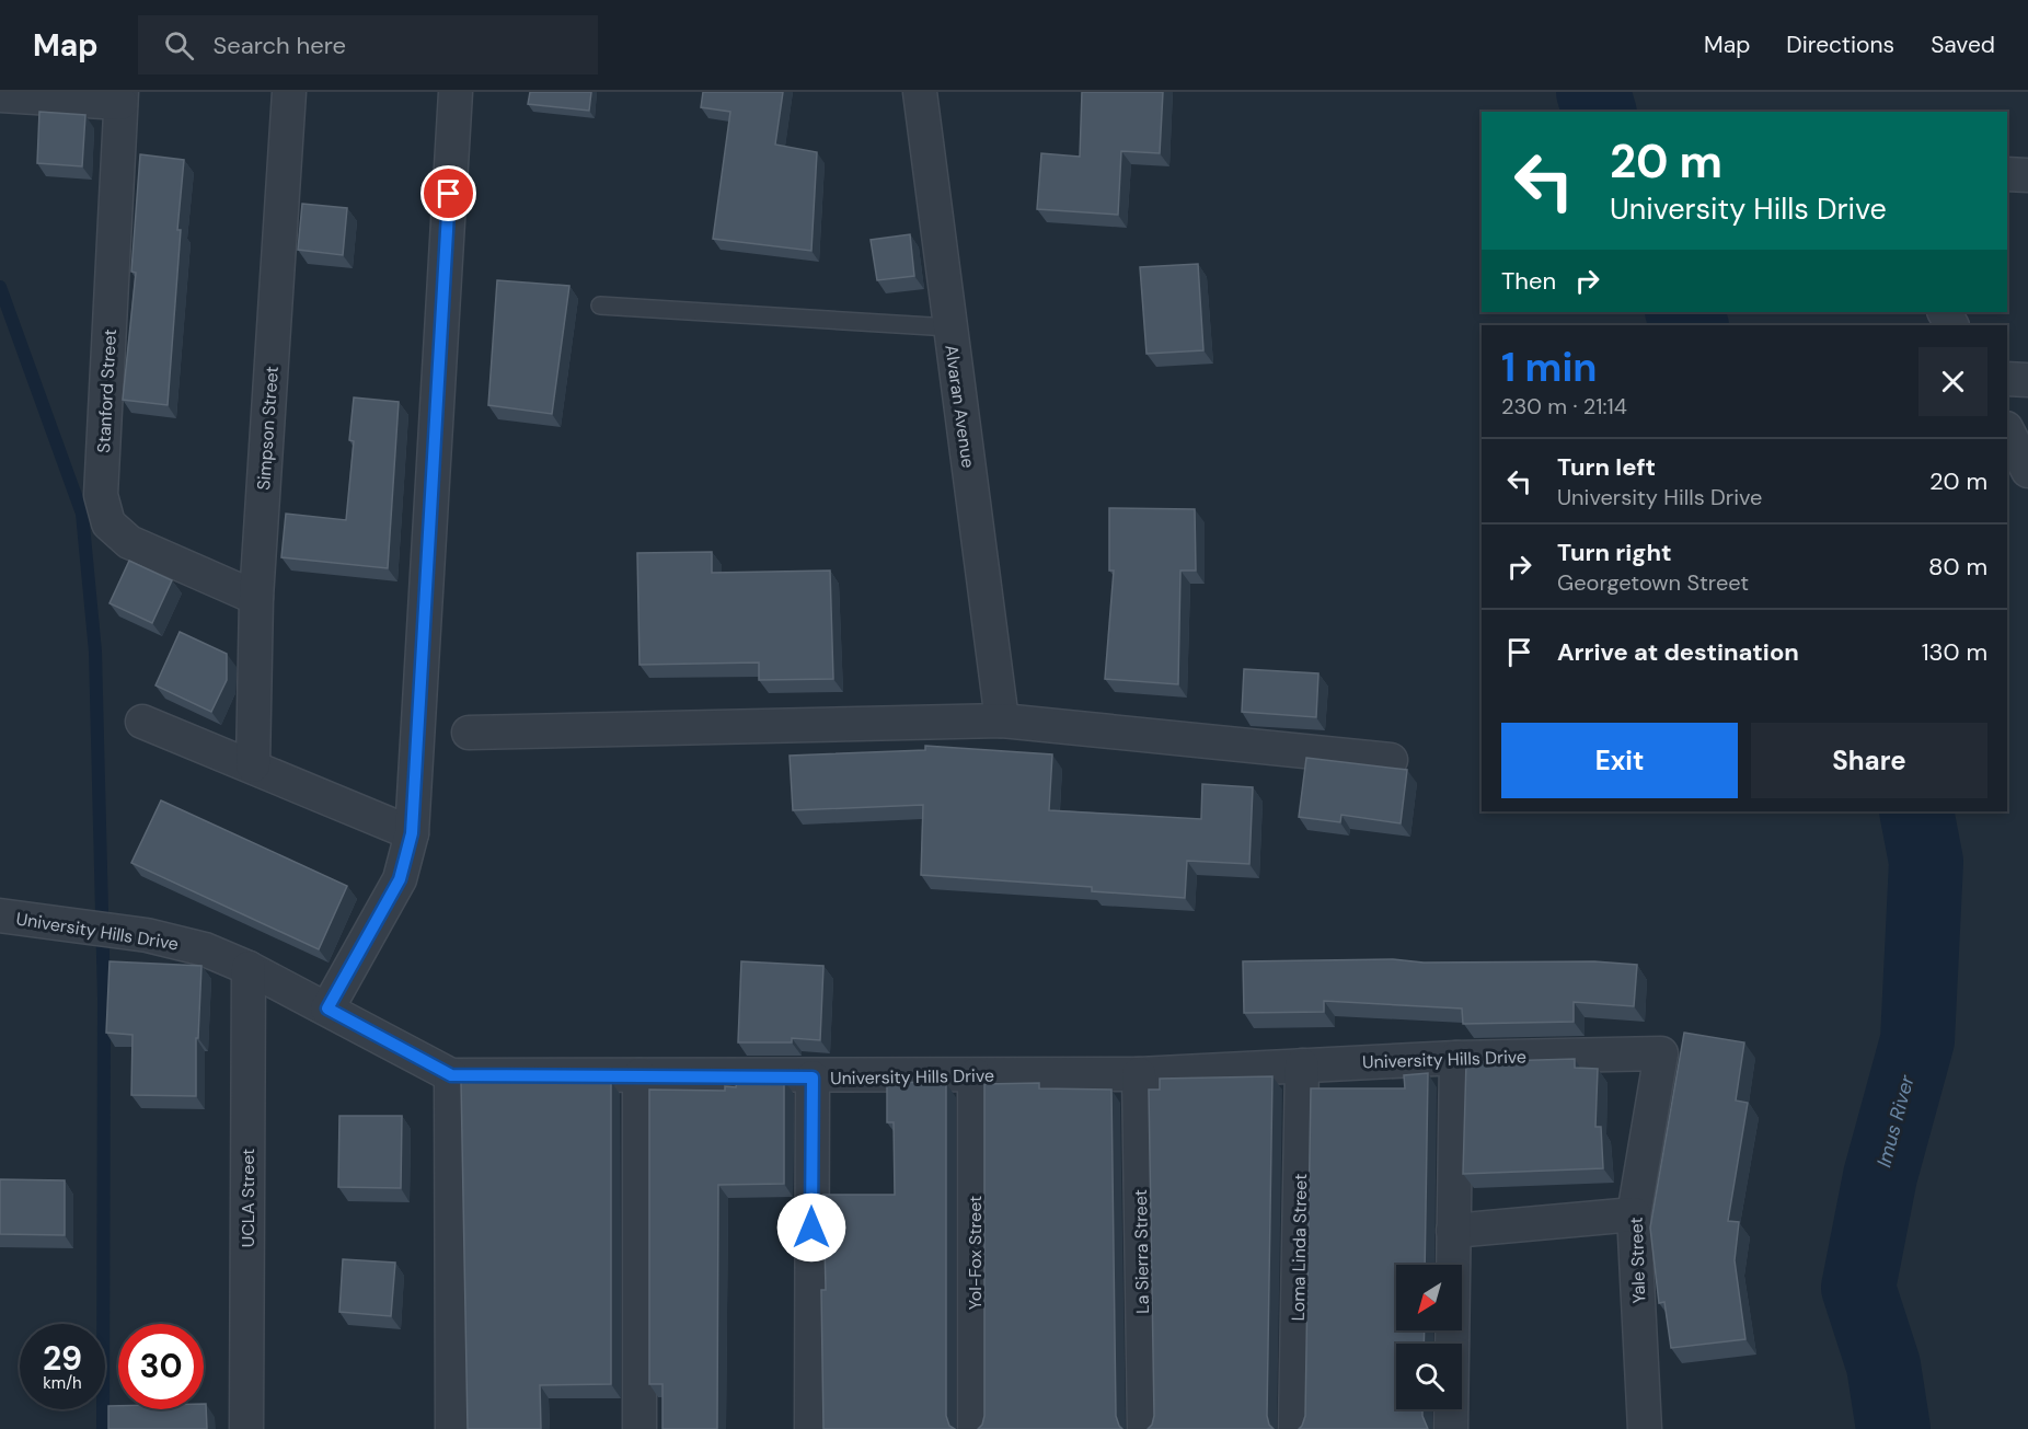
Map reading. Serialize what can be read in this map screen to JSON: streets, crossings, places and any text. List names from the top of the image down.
{
  "streets": {
    "street": [
      "Stanford Street",
      "Alvaran Avenue",
      "Simpson Street",
      "University Hills Drive",
      "UCLA Street",
      "Loma Linda Street",
      "La Sierra Street",
      "Yol-Fox Street",
      "Yale Street"
    ]
  },
  "crossings": [
    ["Stanford Street", "Simpson Street"],
    ["University Hills Drive", "UCLA Street"],
    ["University Hills Drive", "Loma Linda Street"],
    ["University Hills Drive", "La Sierra Street"],
    ["University Hills Drive", "Yol-Fox Street"],
    ["University Hills Drive", "Yale Street"]
  ],
  "water": ["Imus River"],
  "north": "bottom left",
  "page": {
    "header": "Map",
    "search": "Search here",
    "nav": ["Map", "Directions", "Saved"],
    "turn": ["20 m", "University Hills Drive"],
    "then": "Then",
    "heading": ["1 min", "230 m · 21:14"],
    "list": [
      {
        "name": "Turn left",
        "note": "University Hills Drive",
        "value": "20 m"
      },
      {
        "name": "Turn right",
        "note": "Georgetown Street",
        "value": "80 m"
      },
      {
        "name": "Arrive at destination",
        "value": "130 m"
      }
    ],
    "buttons": ["Exit", "Share"],
    "speed": "29 km/h",
    "limit": "30"
  }
}
